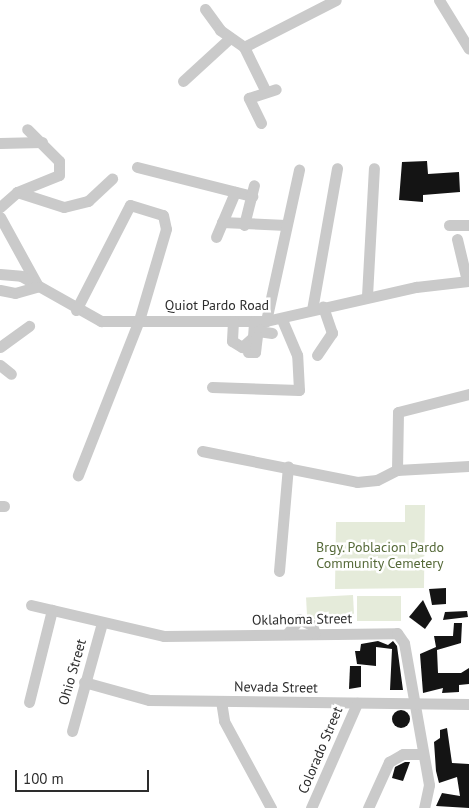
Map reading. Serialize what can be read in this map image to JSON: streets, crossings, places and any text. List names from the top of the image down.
{
  "streets": {
    "street": [
      "Quiot Pardo Road",
      "Oklahoma Street",
      "Ohio Street",
      "Nevada Street",
      "Colorado Street"
    ]
  },
  "crossings": [
    ["Oklahoma Street", "Ohio Street"],
    ["Oklahoma Street", "Nevada Street"],
    ["Ohio Street", "Nevada Street"],
    ["Nevada Street", "Colorado Street"]
  ],
  "parks": ["Brgy. Poblacion Pardo Community Cemetery"],
  "scale_bar": "100 m"
}
